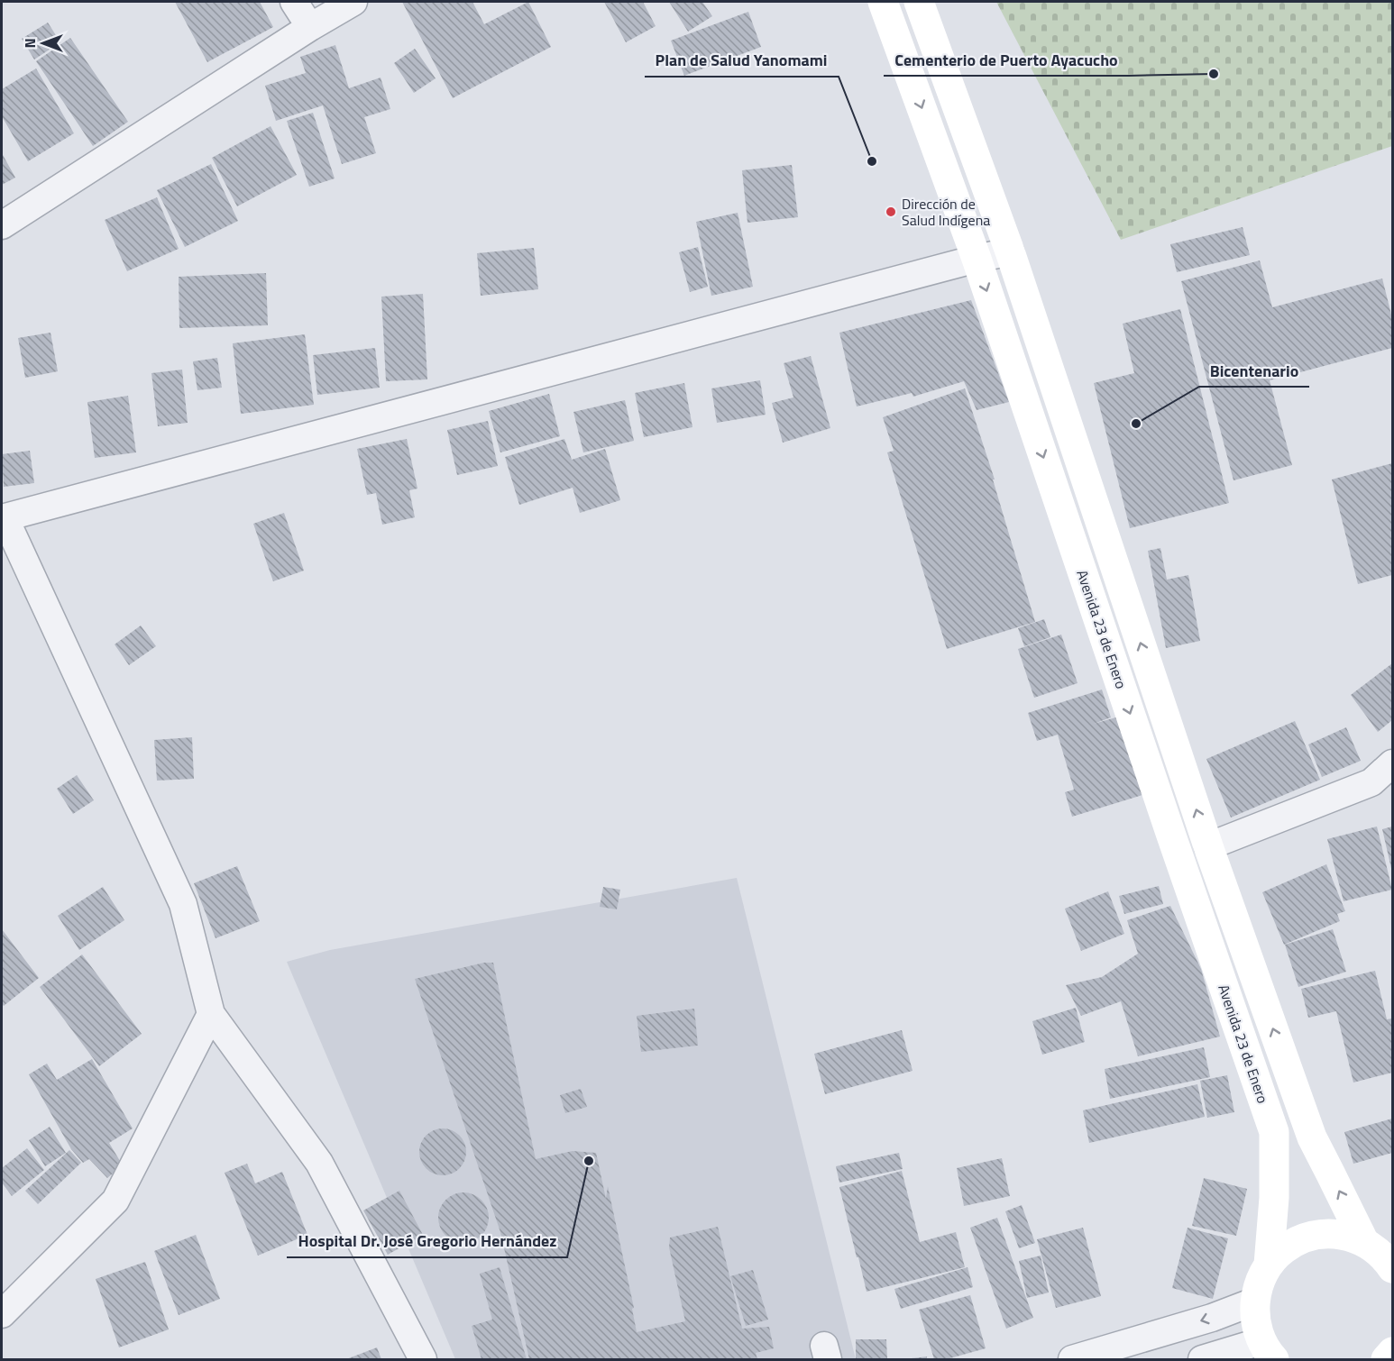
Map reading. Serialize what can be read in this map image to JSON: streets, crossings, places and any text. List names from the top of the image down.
{
  "streets": {
    "main road": ["Avenida 23 de Enero"]
  },
  "places": [
    "Cementerio de Puerto Ayacucho",
    "Plan de Salud Yanomami",
    "Dirección de Salud Indígena",
    "Bicentenario",
    "Hospital Dr. José Gregorio Hernández"
  ],
  "north": "left"
}
